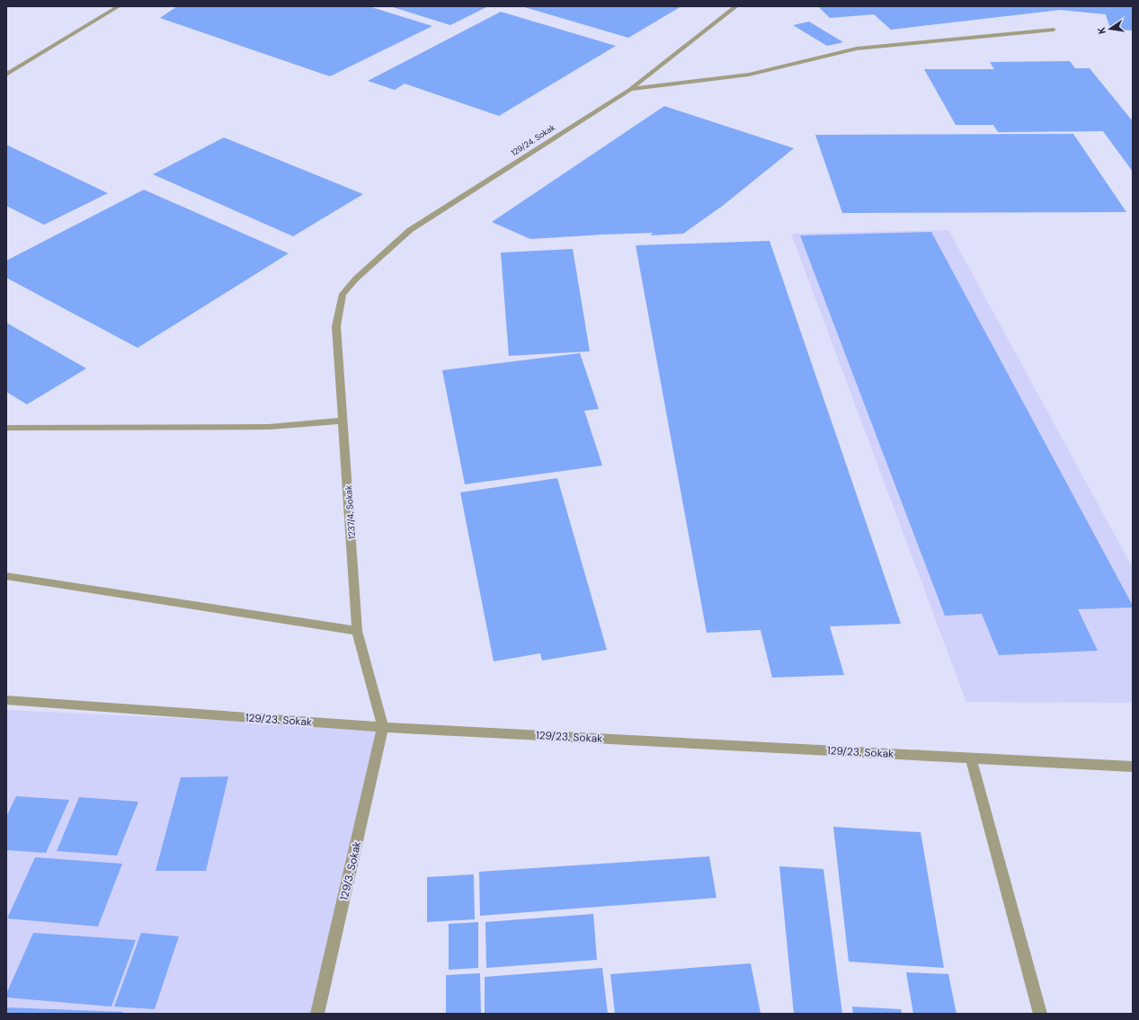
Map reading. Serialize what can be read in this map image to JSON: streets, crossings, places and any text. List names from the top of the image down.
{
  "streets": {
    "street": [
      "129/24. Sokak",
      "1237/4. Sokak",
      "129/23. Sokak",
      "129/3. Sokak"
    ]
  },
  "crossings": [
    ["129/24. Sokak", "1237/4. Sokak"],
    ["1237/4. Sokak", "129/23. Sokak"],
    ["1237/4. Sokak", "129/3. Sokak"],
    ["129/23. Sokak", "129/3. Sokak"]
  ],
  "north": "left"
}
